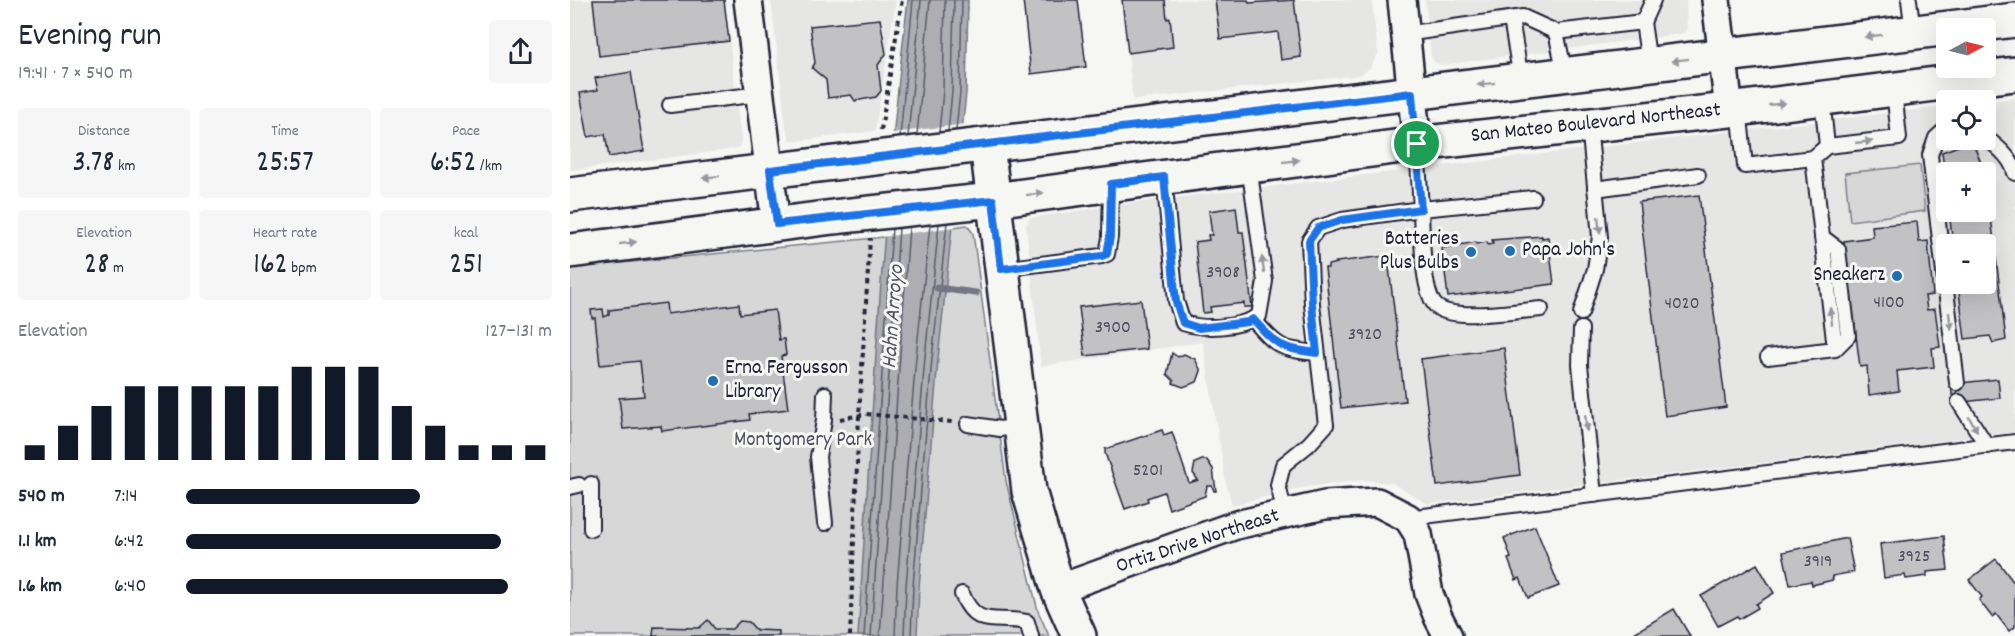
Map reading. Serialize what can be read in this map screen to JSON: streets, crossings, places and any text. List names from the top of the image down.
{
  "streets": {
    "main road": ["San Mateo Boulevard Northeast"],
    "street": ["Ortiz Drive Northeast"]
  },
  "water": ["Hahn Arroyo"],
  "parks": ["Montgomery Park"],
  "places": [
    "Papa John's",
    "Batteries Plus Bulbs",
    "Sneakerz",
    "Erna Fergusson Library"
  ],
  "house_numbers": [
    "3908",
    "4100",
    "4020",
    "3900",
    "3920",
    "5201",
    "3925",
    "3919"
  ],
  "north": "right",
  "page": {
    "heading": ["Evening run", "19:41 · 7 × 540 m"],
    "map_buttons": ["+", "−"],
    "stats": [
      ["Distance", "3.78 km"],
      ["Time", "25:57"],
      ["Pace", "6:52 /km"],
      ["Elevation", "28 m"],
      ["Heart rate", "162 bpm"],
      ["kcal", "251"]
    ],
    "chart": ["Elevation", "127–131 m"],
    "list": [
      {
        "name": "540 m",
        "note": "7:14"
      },
      {
        "name": "1.1 km",
        "note": "6:42"
      },
      {
        "name": "1.6 km",
        "note": "6:40"
      }
    ]
  }
}
